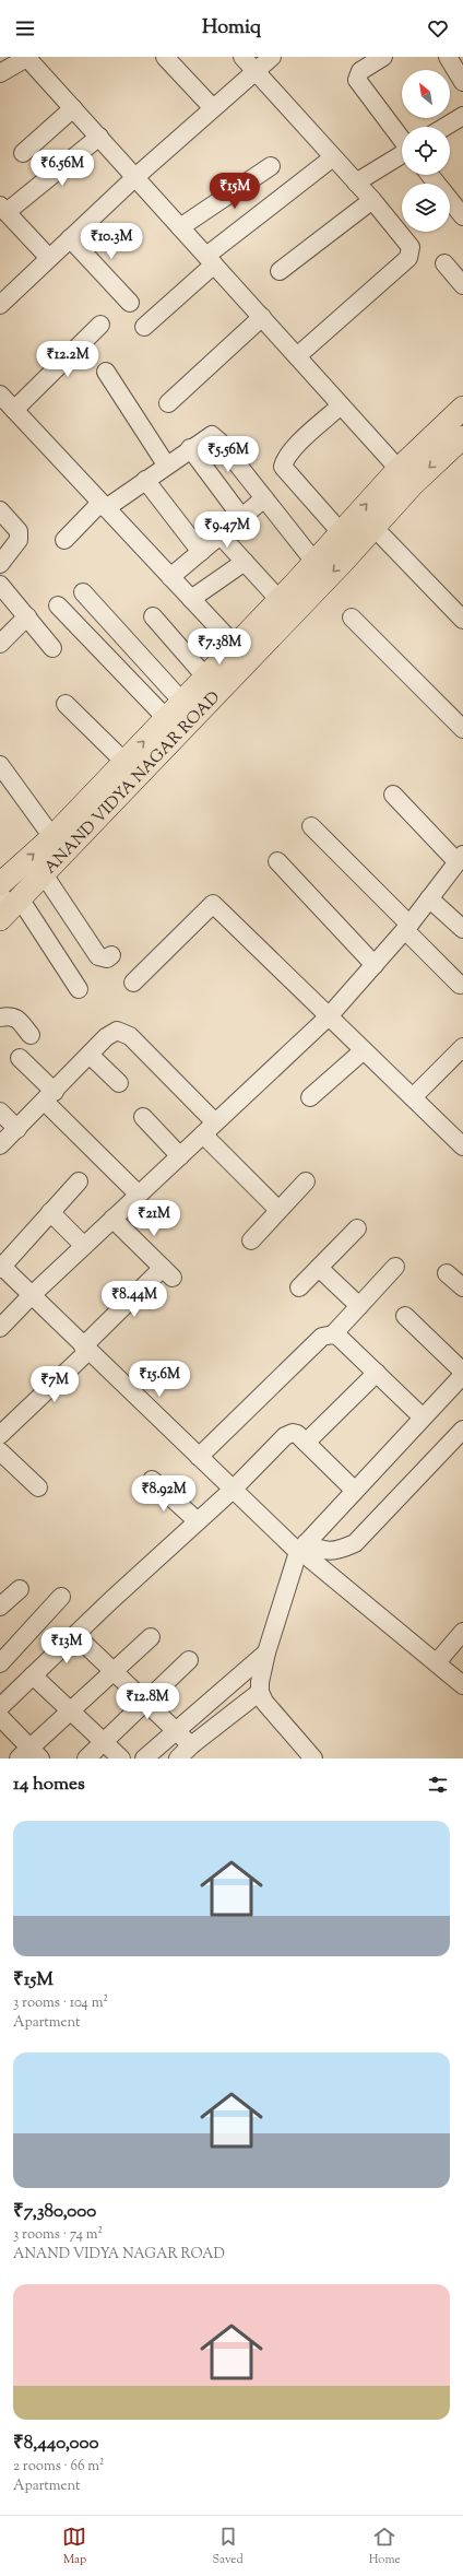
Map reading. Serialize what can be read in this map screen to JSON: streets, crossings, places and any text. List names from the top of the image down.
{
  "streets": {
    "main road": ["ANAND VIDYA NAGAR ROAD"]
  },
  "north": "top left",
  "page": {
    "header": "Homiq",
    "price": [
      "₹6.56M",
      "₹15M",
      "₹10.3M",
      "₹12.2M",
      "₹5.56M",
      "₹9.47M",
      "₹7.38M",
      "₹21M",
      "₹8.44M",
      "₹15.6M",
      "₹7M",
      "₹8.92M",
      "₹13M",
      "₹12.8M"
    ],
    "heading": "14 homes",
    "list": [
      {
        "name": "₹15M",
        "note": "3 rooms · 104 m² · Apartment"
      },
      {
        "name": "₹7,380,000",
        "note": "3 rooms · 74 m² · ANAND VIDYA NAGAR ROAD"
      },
      {
        "name": "₹8,440,000",
        "note": "2 rooms · 66 m² · Apartment"
      }
    ],
    "tabs": ["Map", "Saved", "Home"]
  }
}
